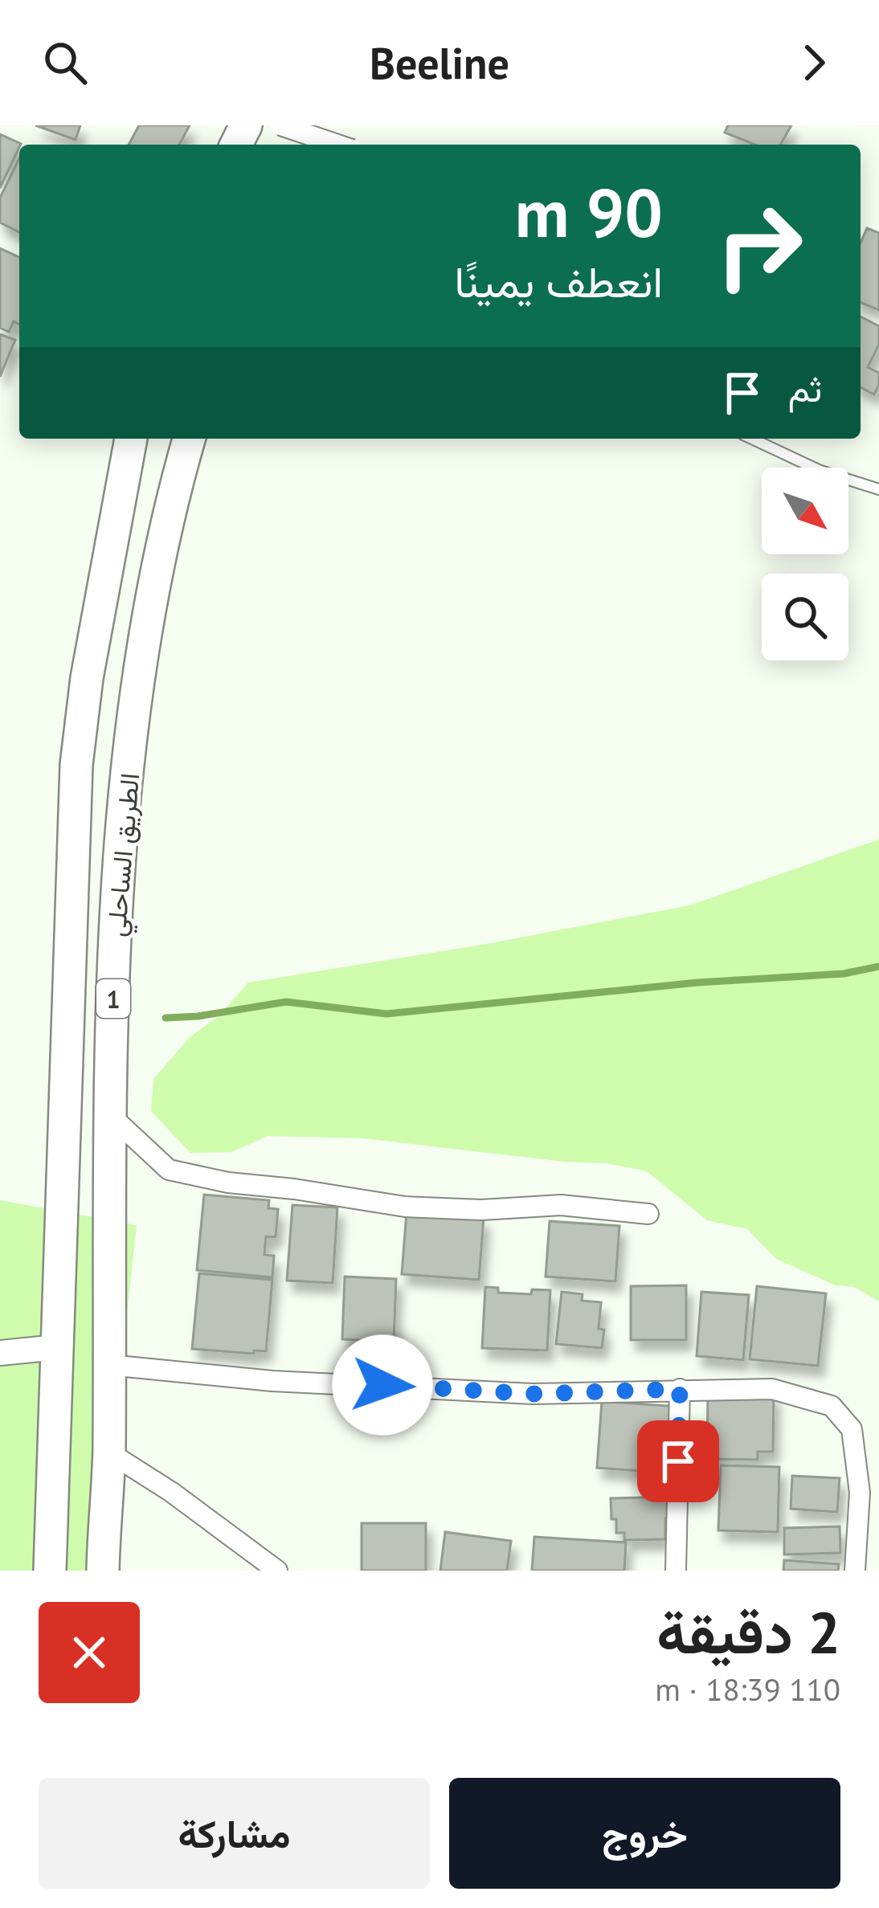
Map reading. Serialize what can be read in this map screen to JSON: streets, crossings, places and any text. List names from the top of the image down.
{
  "streets": {
    "highway": ["الطريق الساحلي", "1"]
  },
  "north": "bottom right",
  "page": {
    "header": "Beeline",
    "turn": ["90 m", "انعطف يمينًا"],
    "then": "ثم",
    "heading": ["2 دقيقة", "110 m · 18:39"],
    "buttons": ["خروج", "مشاركة"]
  }
}
